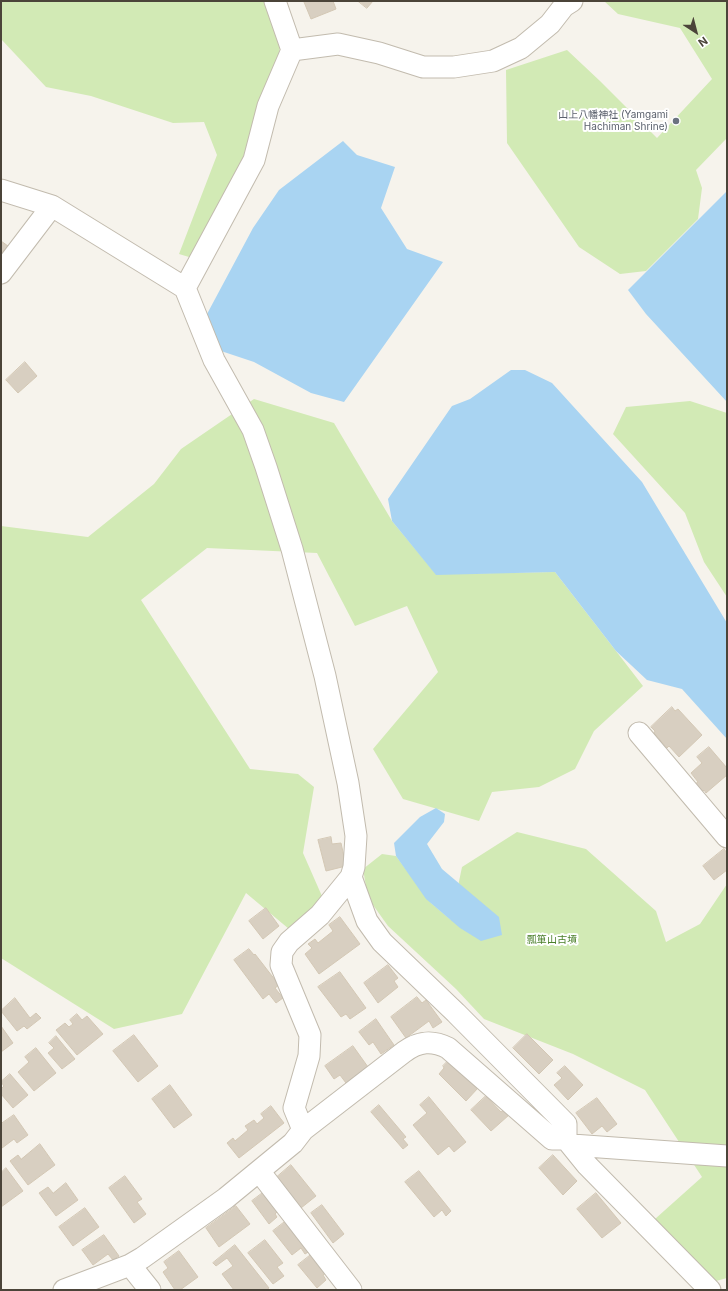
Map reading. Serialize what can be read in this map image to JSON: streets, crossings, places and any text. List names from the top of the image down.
{
  "parks": ["瓢箪山古墳"],
  "places": ["山上八幡神社 (Yamgami Hachiman Shrine)"],
  "north": "bottom right"
}
